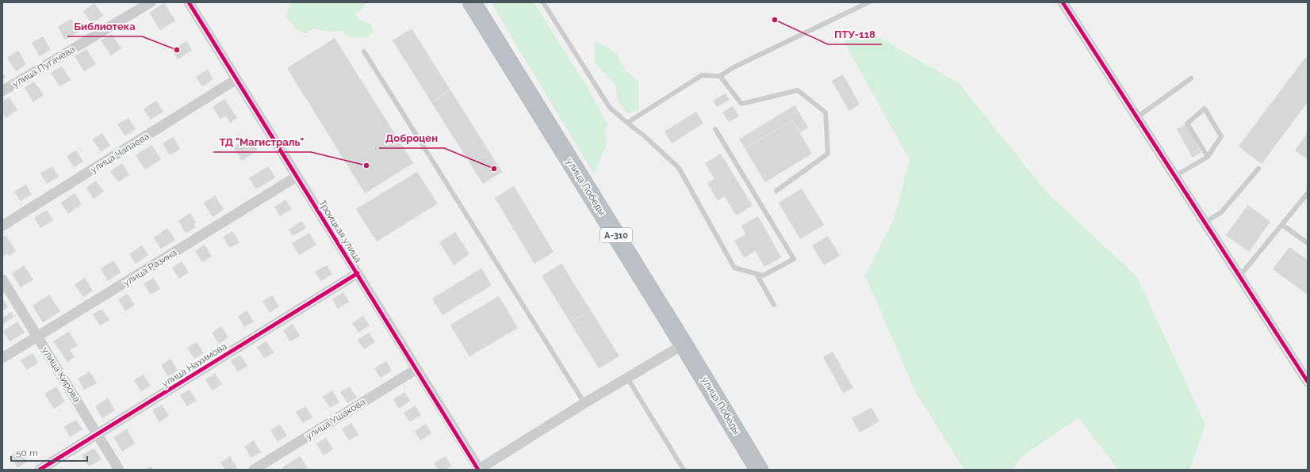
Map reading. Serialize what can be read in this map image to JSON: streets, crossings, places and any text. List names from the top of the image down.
{
  "streets": {
    "highway": ["улица Победы", "А-310"],
    "street": [
      "улица Пугачёва",
      "улица Чапаева",
      "Троицкая улица",
      "улица Разина",
      "улица Нахимова",
      "улица Кирова",
      "улица Ушакова"
    ]
  },
  "crossings": [
    ["улица Чапаева", "Троицкая улица"],
    ["Троицкая улица", "улица Разина"],
    ["Троицкая улица", "улица Нахимова"],
    ["Троицкая улица", "улица Ушакова"],
    ["улица Разина", "улица Кирова"],
    ["улица Нахимова", "улица Кирова"]
  ],
  "places": [
    "ПТУ-118",
    "Библиотека",
    "ТД \"Магистраль\"",
    "Доброцен"
  ],
  "scale_bar": "50 m"
}
